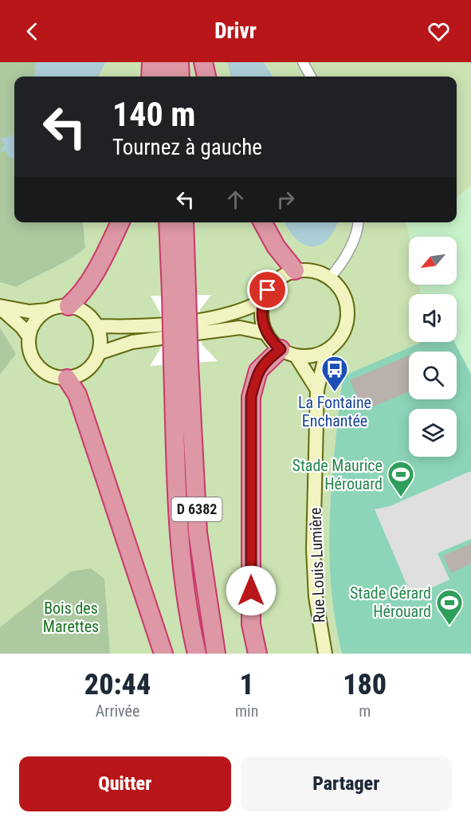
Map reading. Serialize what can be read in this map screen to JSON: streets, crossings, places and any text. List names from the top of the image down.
{
  "streets": {
    "highway": ["D 6382"],
    "main road": ["Rue Louis Lumière"]
  },
  "parks": ["Bois des Marettes"],
  "places": {
    "bus stop": ["La Fontaine Enchantée"],
    "sports": ["Stade Maurice Hérouard", "Stade Gérard Hérouard"]
  },
  "north": "bottom left",
  "page": {
    "header": "Drivr",
    "turn": ["140 m", "Tournez à gauche"],
    "eta": [
      "20:44",
      "Arrivée",
      "1",
      "min",
      "180",
      "m"
    ],
    "buttons": ["Quitter", "Partager"]
  }
}
